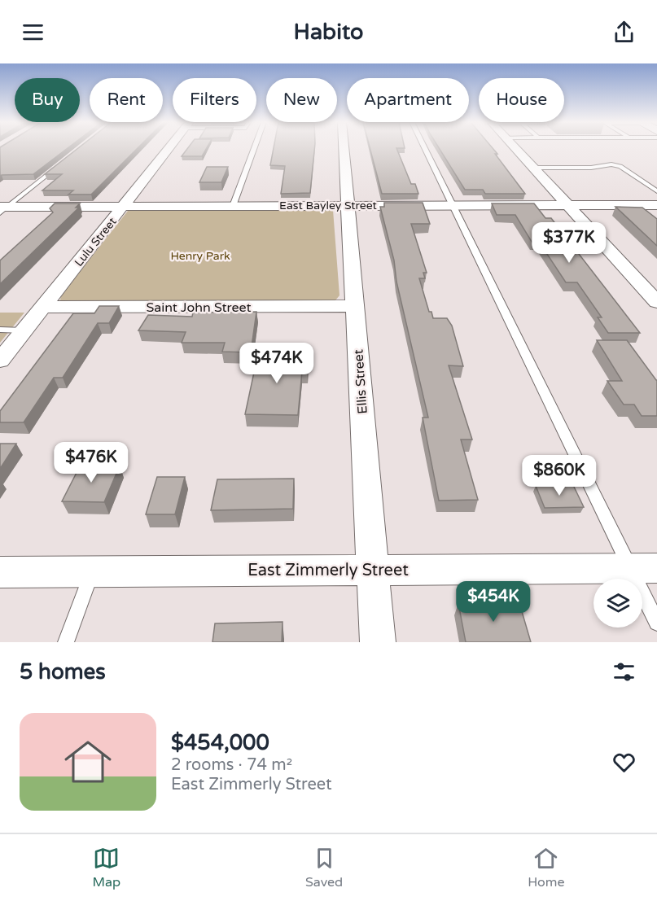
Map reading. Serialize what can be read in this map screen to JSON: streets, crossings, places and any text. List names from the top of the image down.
{
  "streets": {
    "street": [
      "East Bayley Street",
      "Lulu Street",
      "Saint John Street",
      "Ellis Street",
      "East Zimmerly Street"
    ]
  },
  "crossings": [
    ["East Bayley Street", "Lulu Street"],
    ["East Bayley Street", "Ellis Street"],
    ["Lulu Street", "Saint John Street"],
    ["Saint John Street", "Ellis Street"],
    ["Ellis Street", "East Zimmerly Street"]
  ],
  "parks": ["Henry Park"],
  "page": {
    "header": "Habito",
    "chip": [
      "Buy",
      "Rent",
      "Filters",
      "New",
      "Apartment",
      "House"
    ],
    "price": [
      "$377K",
      "$474K",
      "$476K",
      "$860K",
      "$454K"
    ],
    "heading": "5 homes",
    "list": [
      {
        "name": "$454,000",
        "note": "2 rooms · 74 m² · East Zimmerly Street"
      }
    ],
    "tabs": ["Map", "Saved", "Home"]
  }
}
